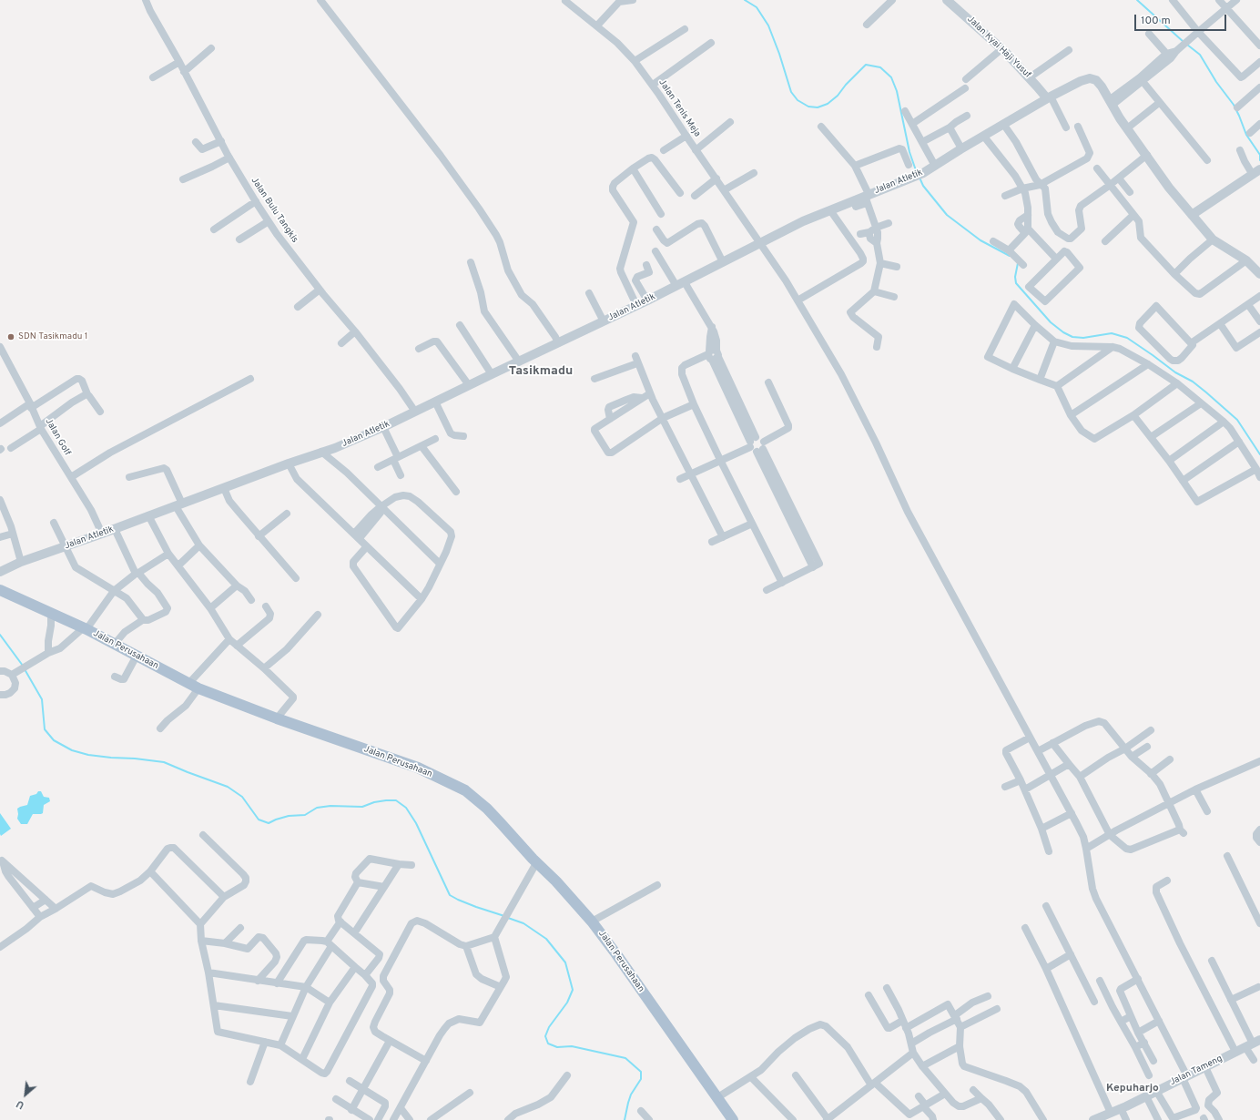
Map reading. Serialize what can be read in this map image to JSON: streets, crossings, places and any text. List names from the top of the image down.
{
  "streets": {
    "main road": ["Jalan Perusahaan"],
    "street": [
      "Jalan Kyai Haji Yusuf",
      "Jalan Tenis Meja",
      "Jalan Atletik",
      "Jalan Bulu Tangkis",
      "Jalan Golf",
      "Jalan Tameng"
    ]
  },
  "crossings": [
    ["Jalan Kyai Haji Yusuf", "Jalan Atletik"],
    ["Jalan Tenis Meja", "Jalan Atletik"],
    ["Jalan Tenis Meja", "Jalan Tameng"],
    ["Jalan Atletik", "Jalan Bulu Tangkis"],
    ["Jalan Atletik", "Jalan Golf"]
  ],
  "districts": ["Tasikmadu", "Kepuharjo"],
  "places": ["SDN Tasikmadu 1"],
  "scale_bar": "100 m",
  "north": "bottom left"
}
